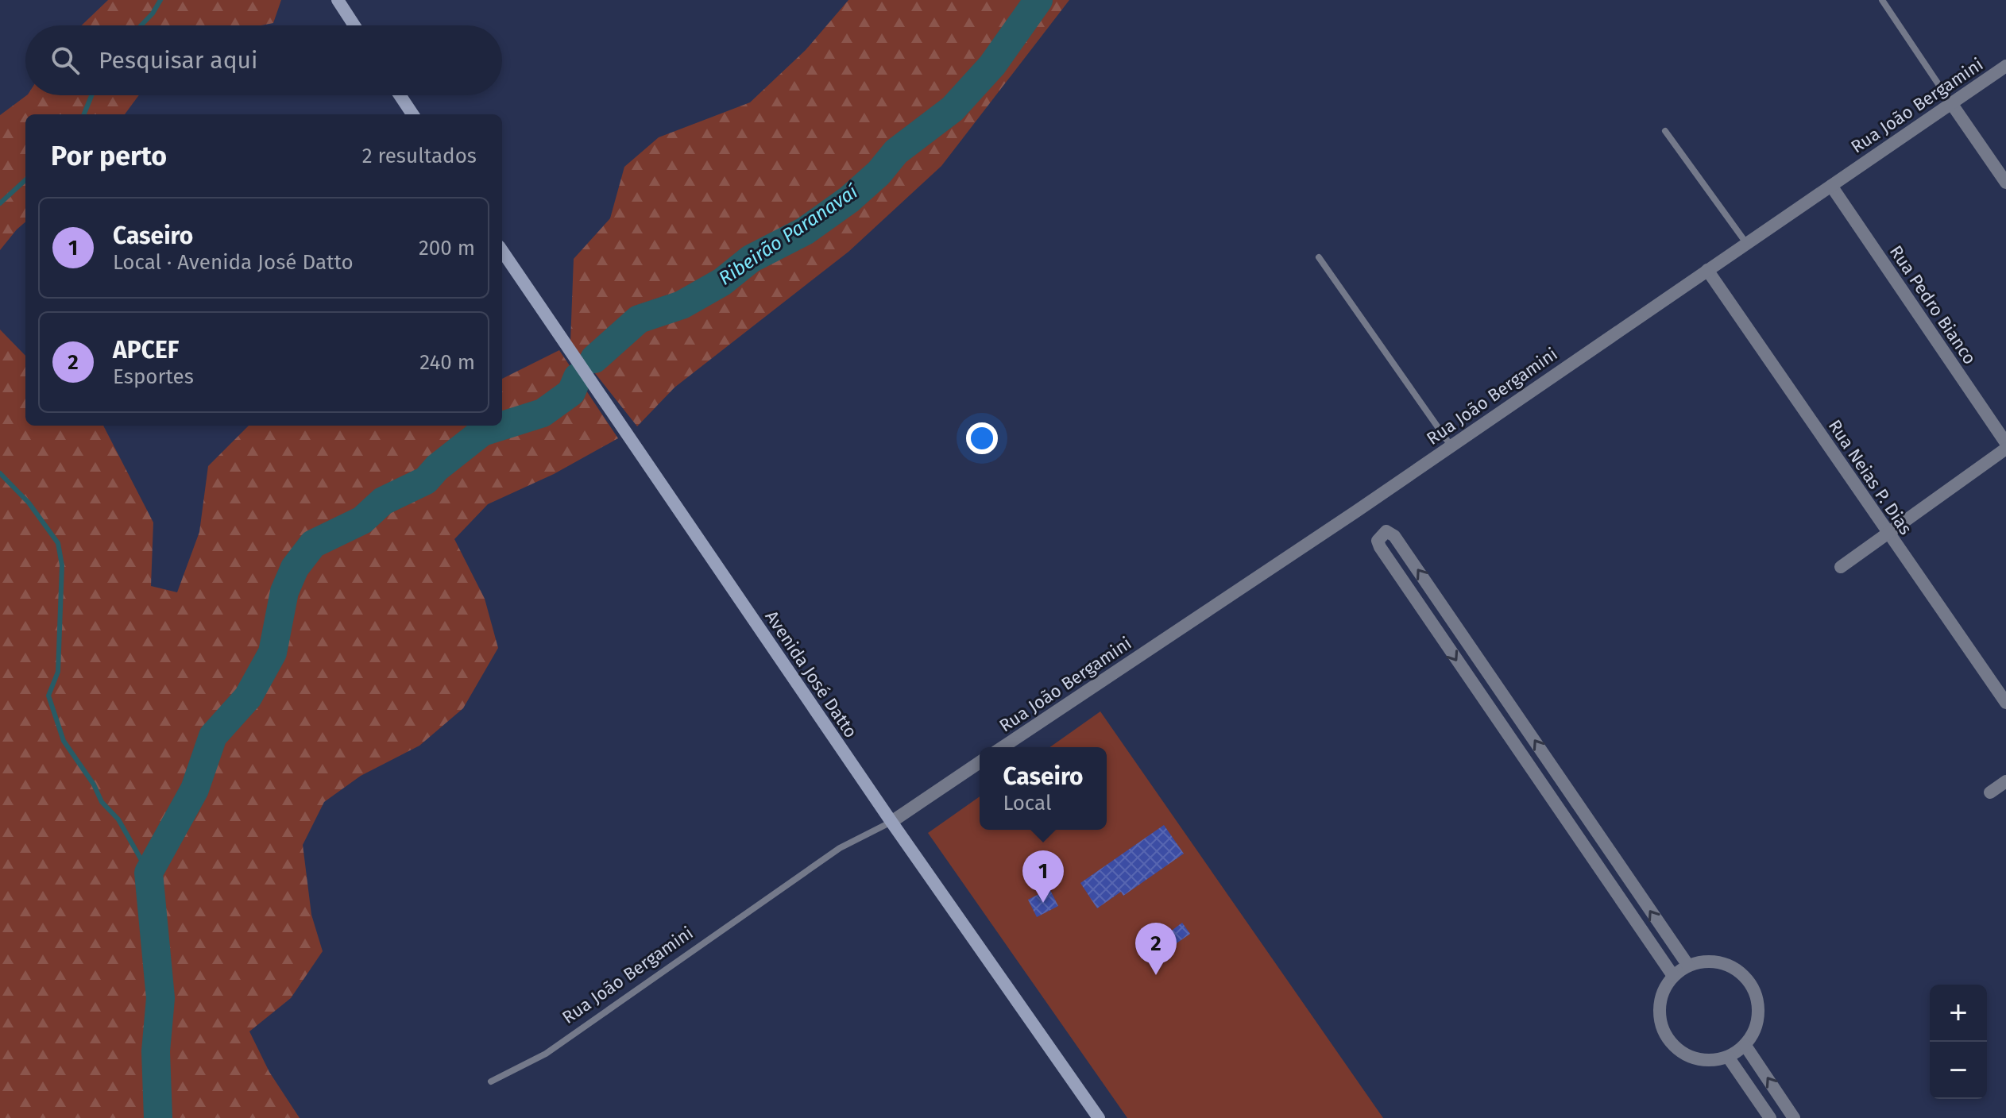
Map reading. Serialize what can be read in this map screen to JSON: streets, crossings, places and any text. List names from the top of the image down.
{
  "streets": {
    "main road": ["Avenida José Datto"],
    "street": ["Rua João Bergamini", "Rua Pedro Bianco", "Rua Neias P. Dias"]
  },
  "crossings": [
    ["Rua João Bergamini", "Rua Pedro Bianco"],
    ["Rua João Bergamini", "Rua Neias P. Dias"],
    ["Rua João Bergamini", "Avenida José Datto"]
  ],
  "water": ["Ribeirão Paranavaí"],
  "page": {
    "search": "Pesquisar aqui",
    "heading": ["Por perto", "2 resultados"],
    "list": [
      {
        "mark": "1",
        "name": "Caseiro",
        "note": "Local · Avenida José Datto",
        "value": "200 m"
      },
      {
        "mark": "2",
        "name": "APCEF",
        "note": "Esportes",
        "value": "240 m"
      }
    ],
    "popup": ["Caseiro", "Local"],
    "pins": ["1", "2"],
    "map_buttons": ["+", "−"]
  }
}
